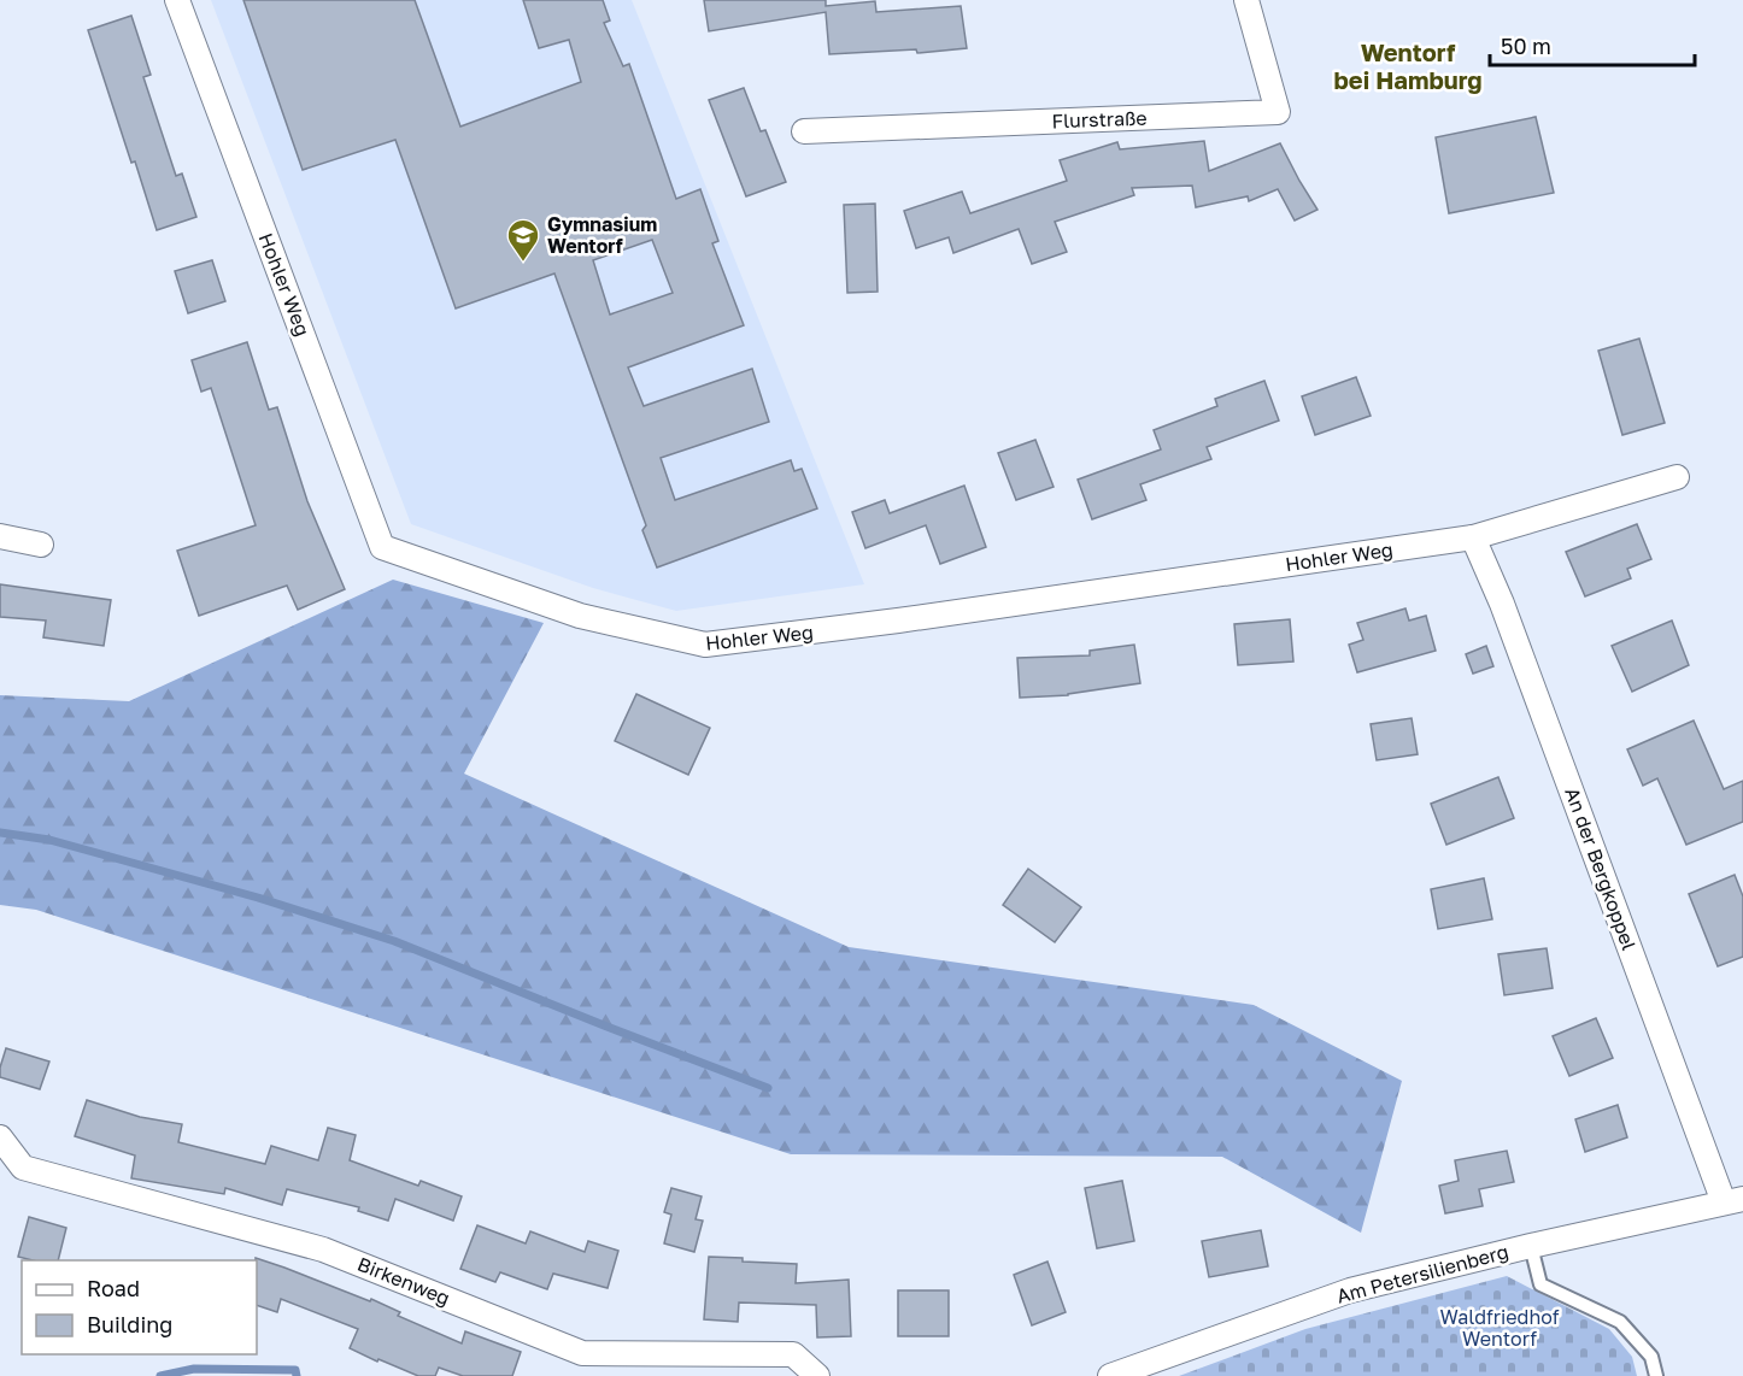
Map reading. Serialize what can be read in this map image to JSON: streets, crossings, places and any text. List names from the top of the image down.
{
  "streets": {
    "street": [
      "Flurstraße",
      "Hohler Weg",
      "An der Bergkoppel",
      "Am Petersilienberg",
      "Birkenweg"
    ]
  },
  "crossings": [
    ["Hohler Weg", "An der Bergkoppel"],
    ["An der Bergkoppel", "Am Petersilienberg"]
  ],
  "districts": ["Wentorf bei Hamburg"],
  "parks": ["Waldfriedhof Wentorf"],
  "places": {
    "school or university": ["Gymnasium Wentorf"]
  },
  "legend": ["Road", "Building"],
  "scale_bar": "50 m"
}
